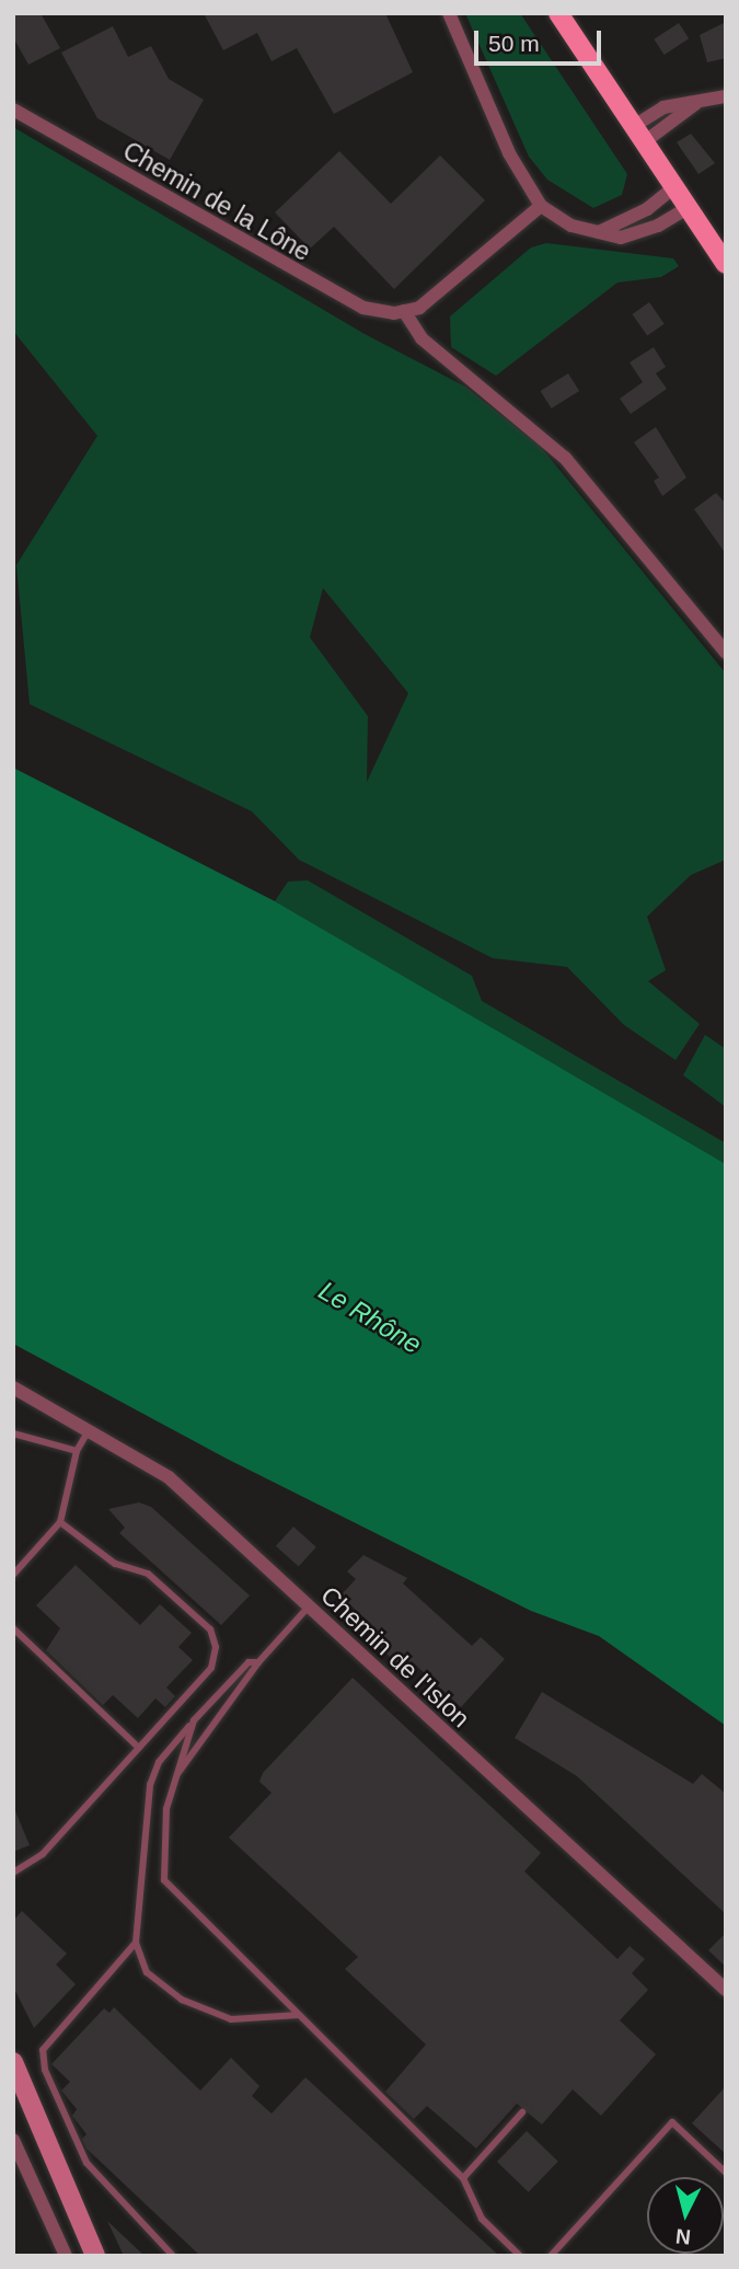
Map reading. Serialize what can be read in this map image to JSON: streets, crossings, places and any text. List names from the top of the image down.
{
  "streets": {
    "street": ["Chemin de la Lône", "Chemin de l'Islon"]
  },
  "water": ["Le Rhône"],
  "scale_bar": "50 m",
  "north": "bottom"
}
